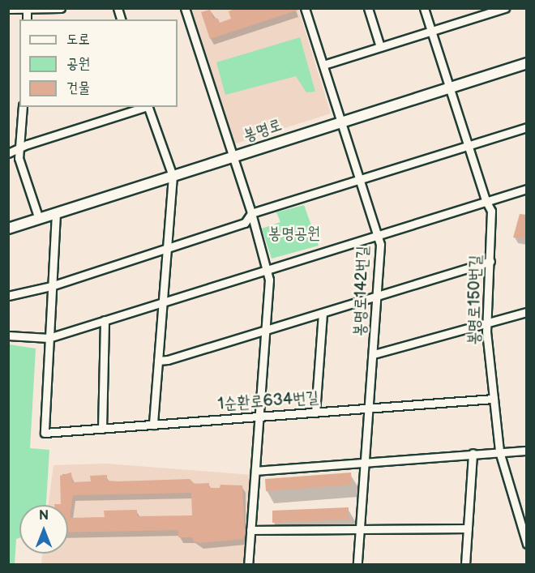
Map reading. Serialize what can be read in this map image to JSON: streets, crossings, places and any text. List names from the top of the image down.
{
  "streets": {
    "street": [
      "봉명로",
      "봉명로142번길",
      "봉명로150번길",
      "1순환로634번길"
    ]
  },
  "crossings": [
    ["봉명로", "봉명로142번길"],
    ["봉명로", "봉명로150번길"],
    ["봉명로142번길", "1순환로634번길"],
    ["봉명로150번길", "1순환로634번길"]
  ],
  "parks": ["봉명공원"],
  "legend": ["도로", "공원", "건물"],
  "north": "top"
}
